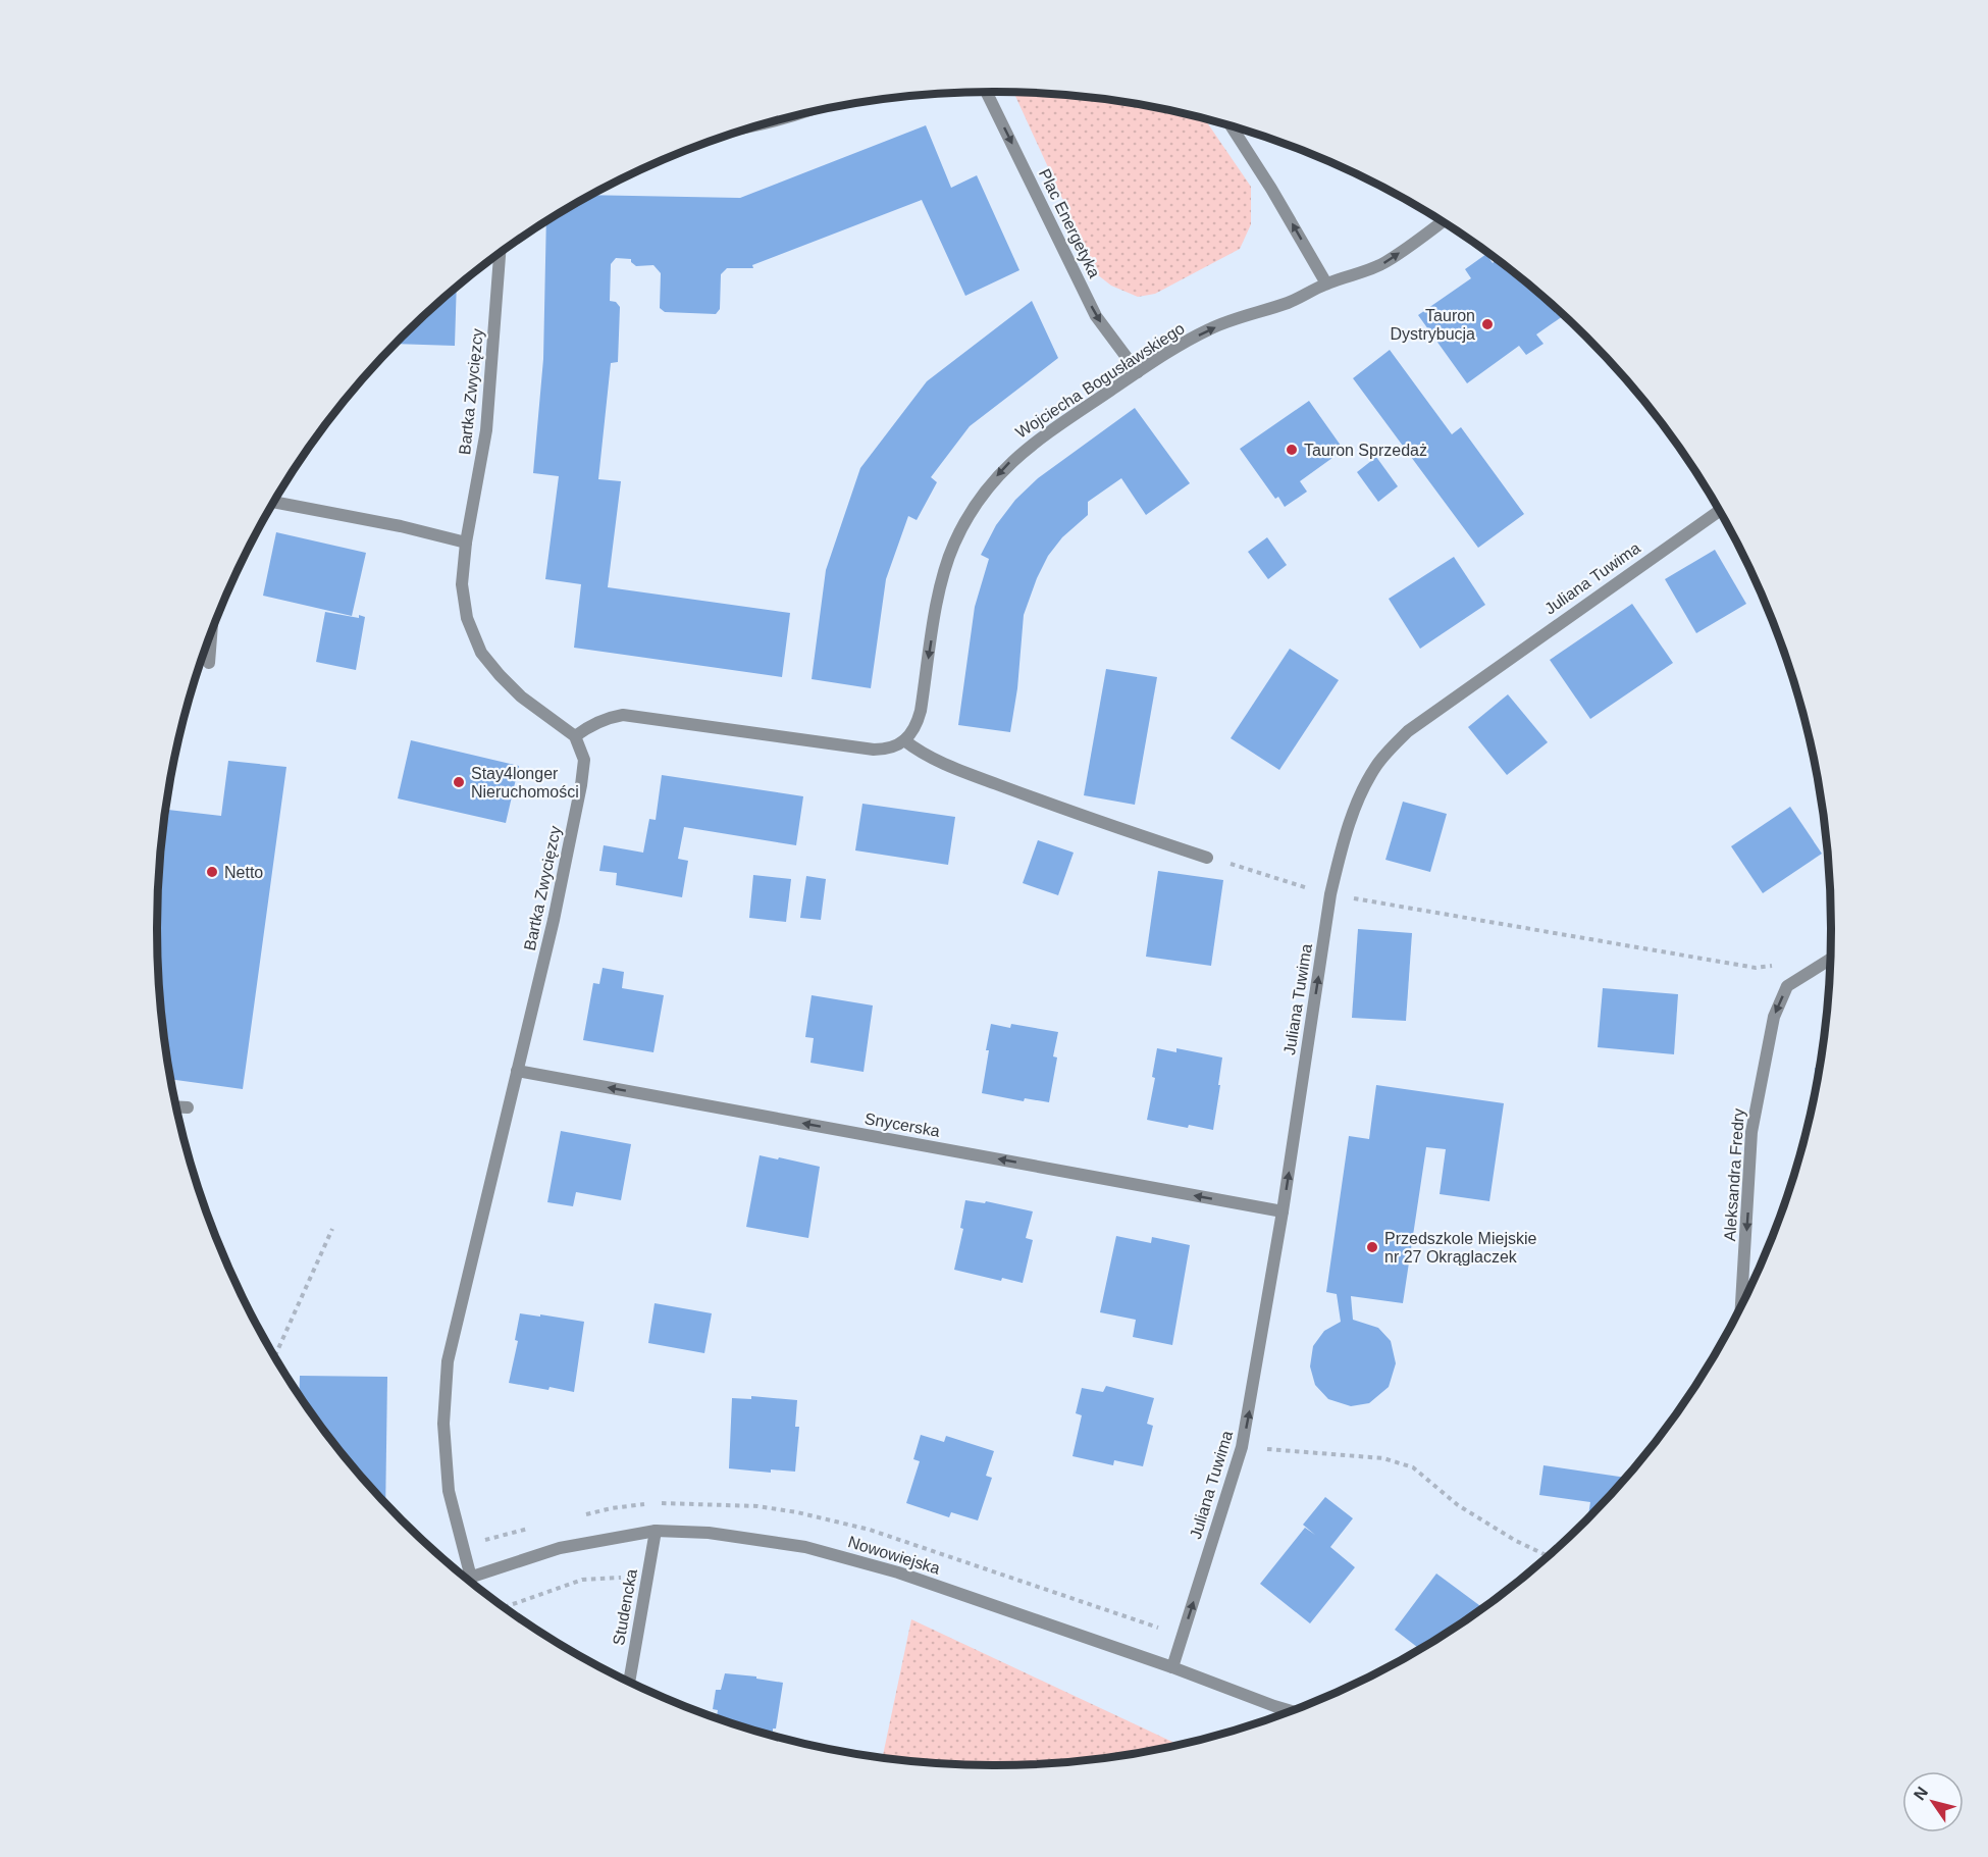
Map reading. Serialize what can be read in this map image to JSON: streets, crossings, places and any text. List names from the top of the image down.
{
  "streets": {
    "street": [
      "Plac Energetyka",
      "Wojciecha Bogusławskiego",
      "Bartka Zwycięzcy",
      "Juliana Tuwima",
      "Snycerska",
      "Aleksandra Fredry",
      "Nowowiejska",
      "Studencka"
    ]
  },
  "crossings": [
    ["Plac Energetyka", "Wojciecha Bogusławskiego"],
    ["Bartka Zwycięzcy", "Snycerska"],
    ["Juliana Tuwima", "Snycerska"],
    ["Juliana Tuwima", "Nowowiejska"],
    ["Nowowiejska", "Studencka"]
  ],
  "one_way": [
    "Plac Energetyka",
    "Juliana Tuwima",
    "Snycerska",
    "Aleksandra Fredry"
  ],
  "places": [
    "Tauron Dystrybucja",
    "Tauron Sprzedaż",
    "Stay4longer Nieruchomości",
    "Netto",
    "Przedszkole Miejskie nr 27 Okrąglaczek"
  ],
  "north": "top left"
}
